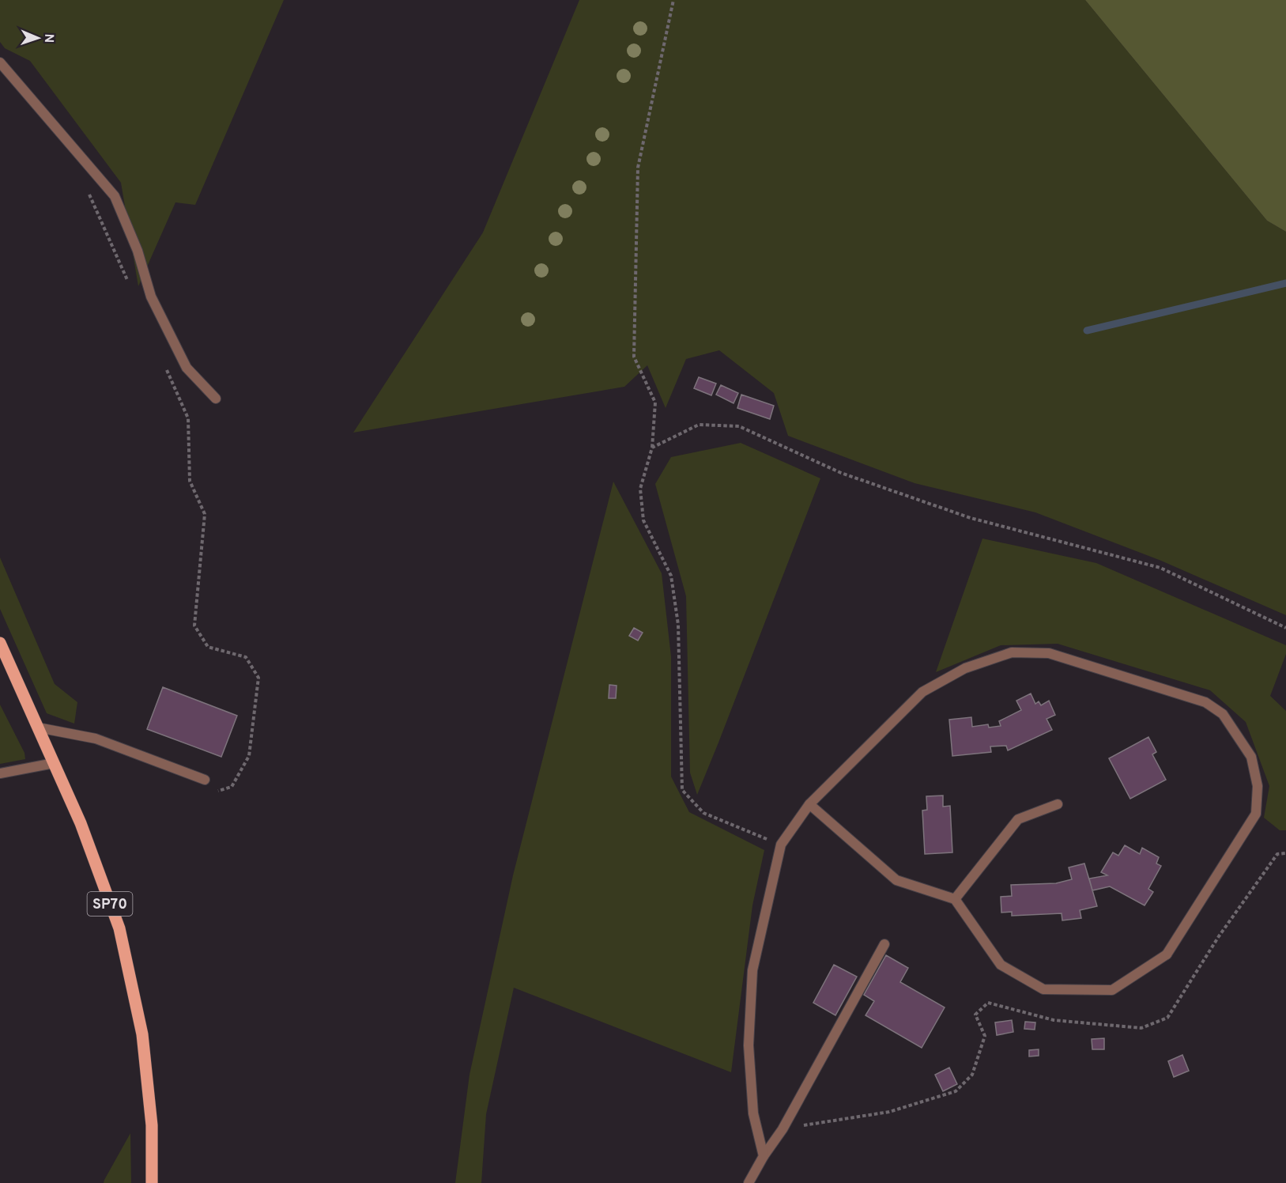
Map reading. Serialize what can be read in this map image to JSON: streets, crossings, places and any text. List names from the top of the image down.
{
  "streets": {
    "main road": ["SP70"]
  },
  "north": "right"
}
